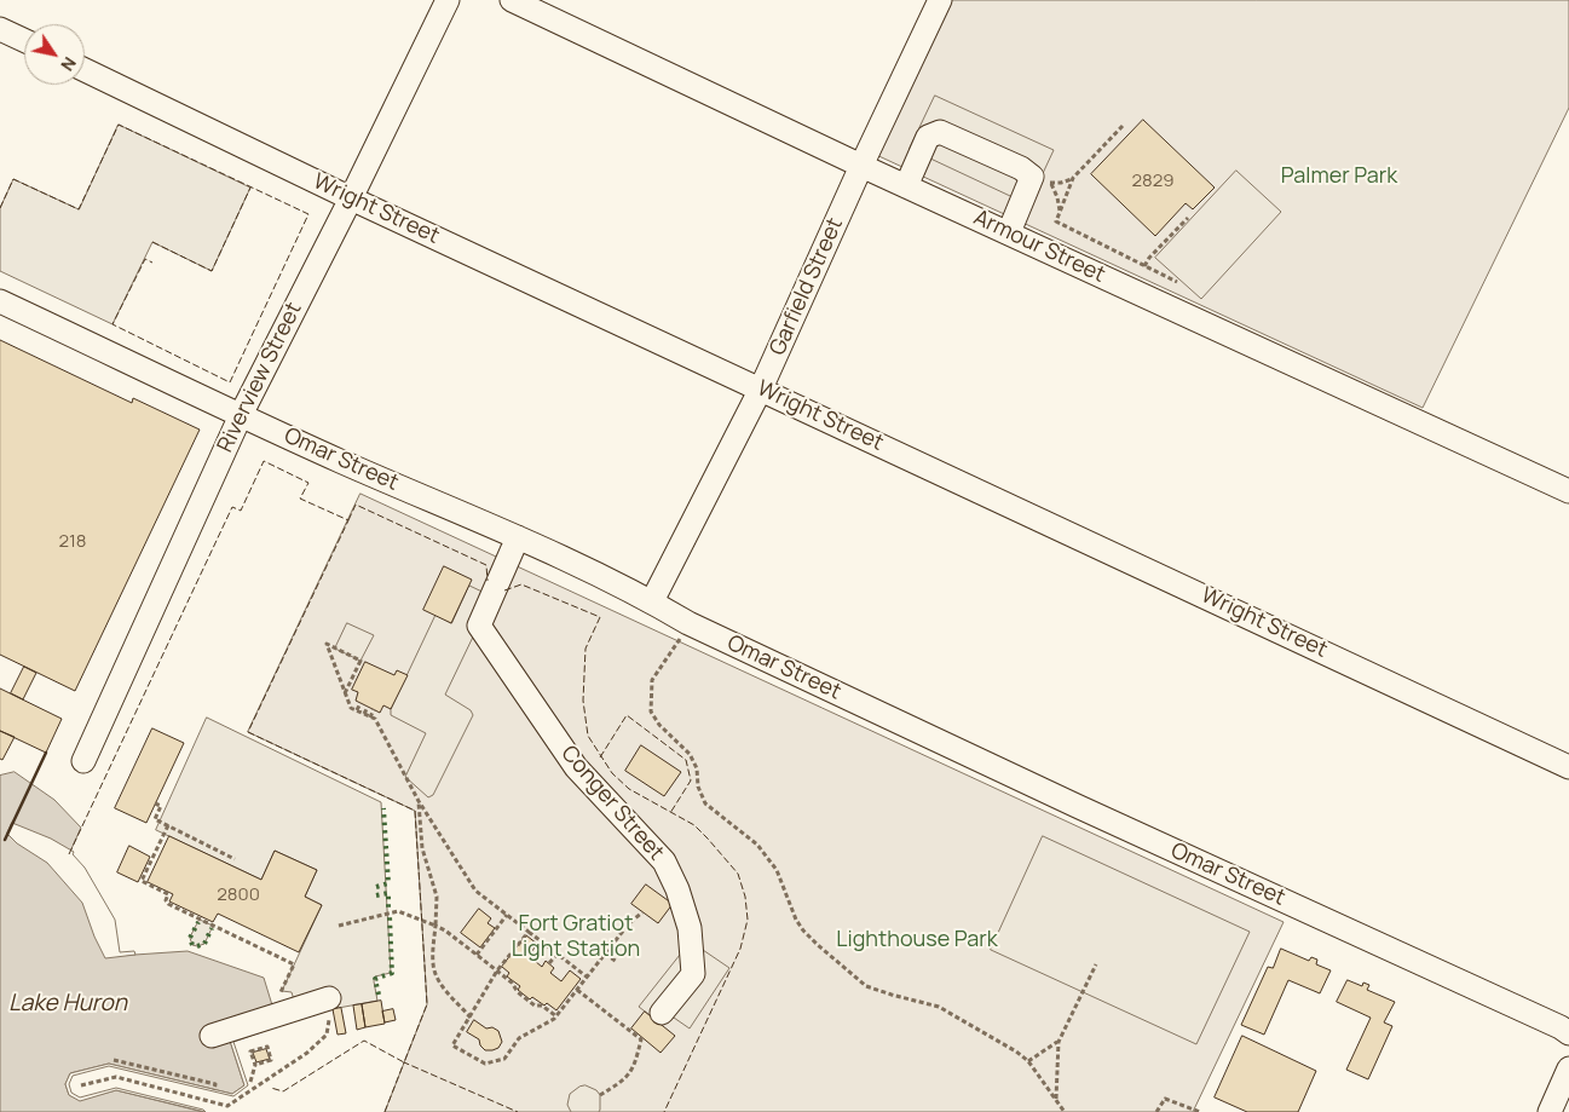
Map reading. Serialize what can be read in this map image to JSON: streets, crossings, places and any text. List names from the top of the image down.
{
  "streets": {
    "street": [
      "Wright Street",
      "Armour Street",
      "Garfield Street",
      "Riverview Street",
      "Omar Street",
      "Conger Street"
    ]
  },
  "crossings": [
    ["Wright Street", "Garfield Street"],
    ["Wright Street", "Riverview Street"],
    ["Armour Street", "Garfield Street"],
    ["Garfield Street", "Omar Street"],
    ["Riverview Street", "Omar Street"],
    ["Omar Street", "Conger Street"]
  ],
  "water": ["Lake Huron"],
  "parks": ["Palmer Park", "Fort Gratiot Light Station", "Lighthouse Park"],
  "house_numbers": ["2829", "218", "2800"],
  "north": "bottom right"
}
